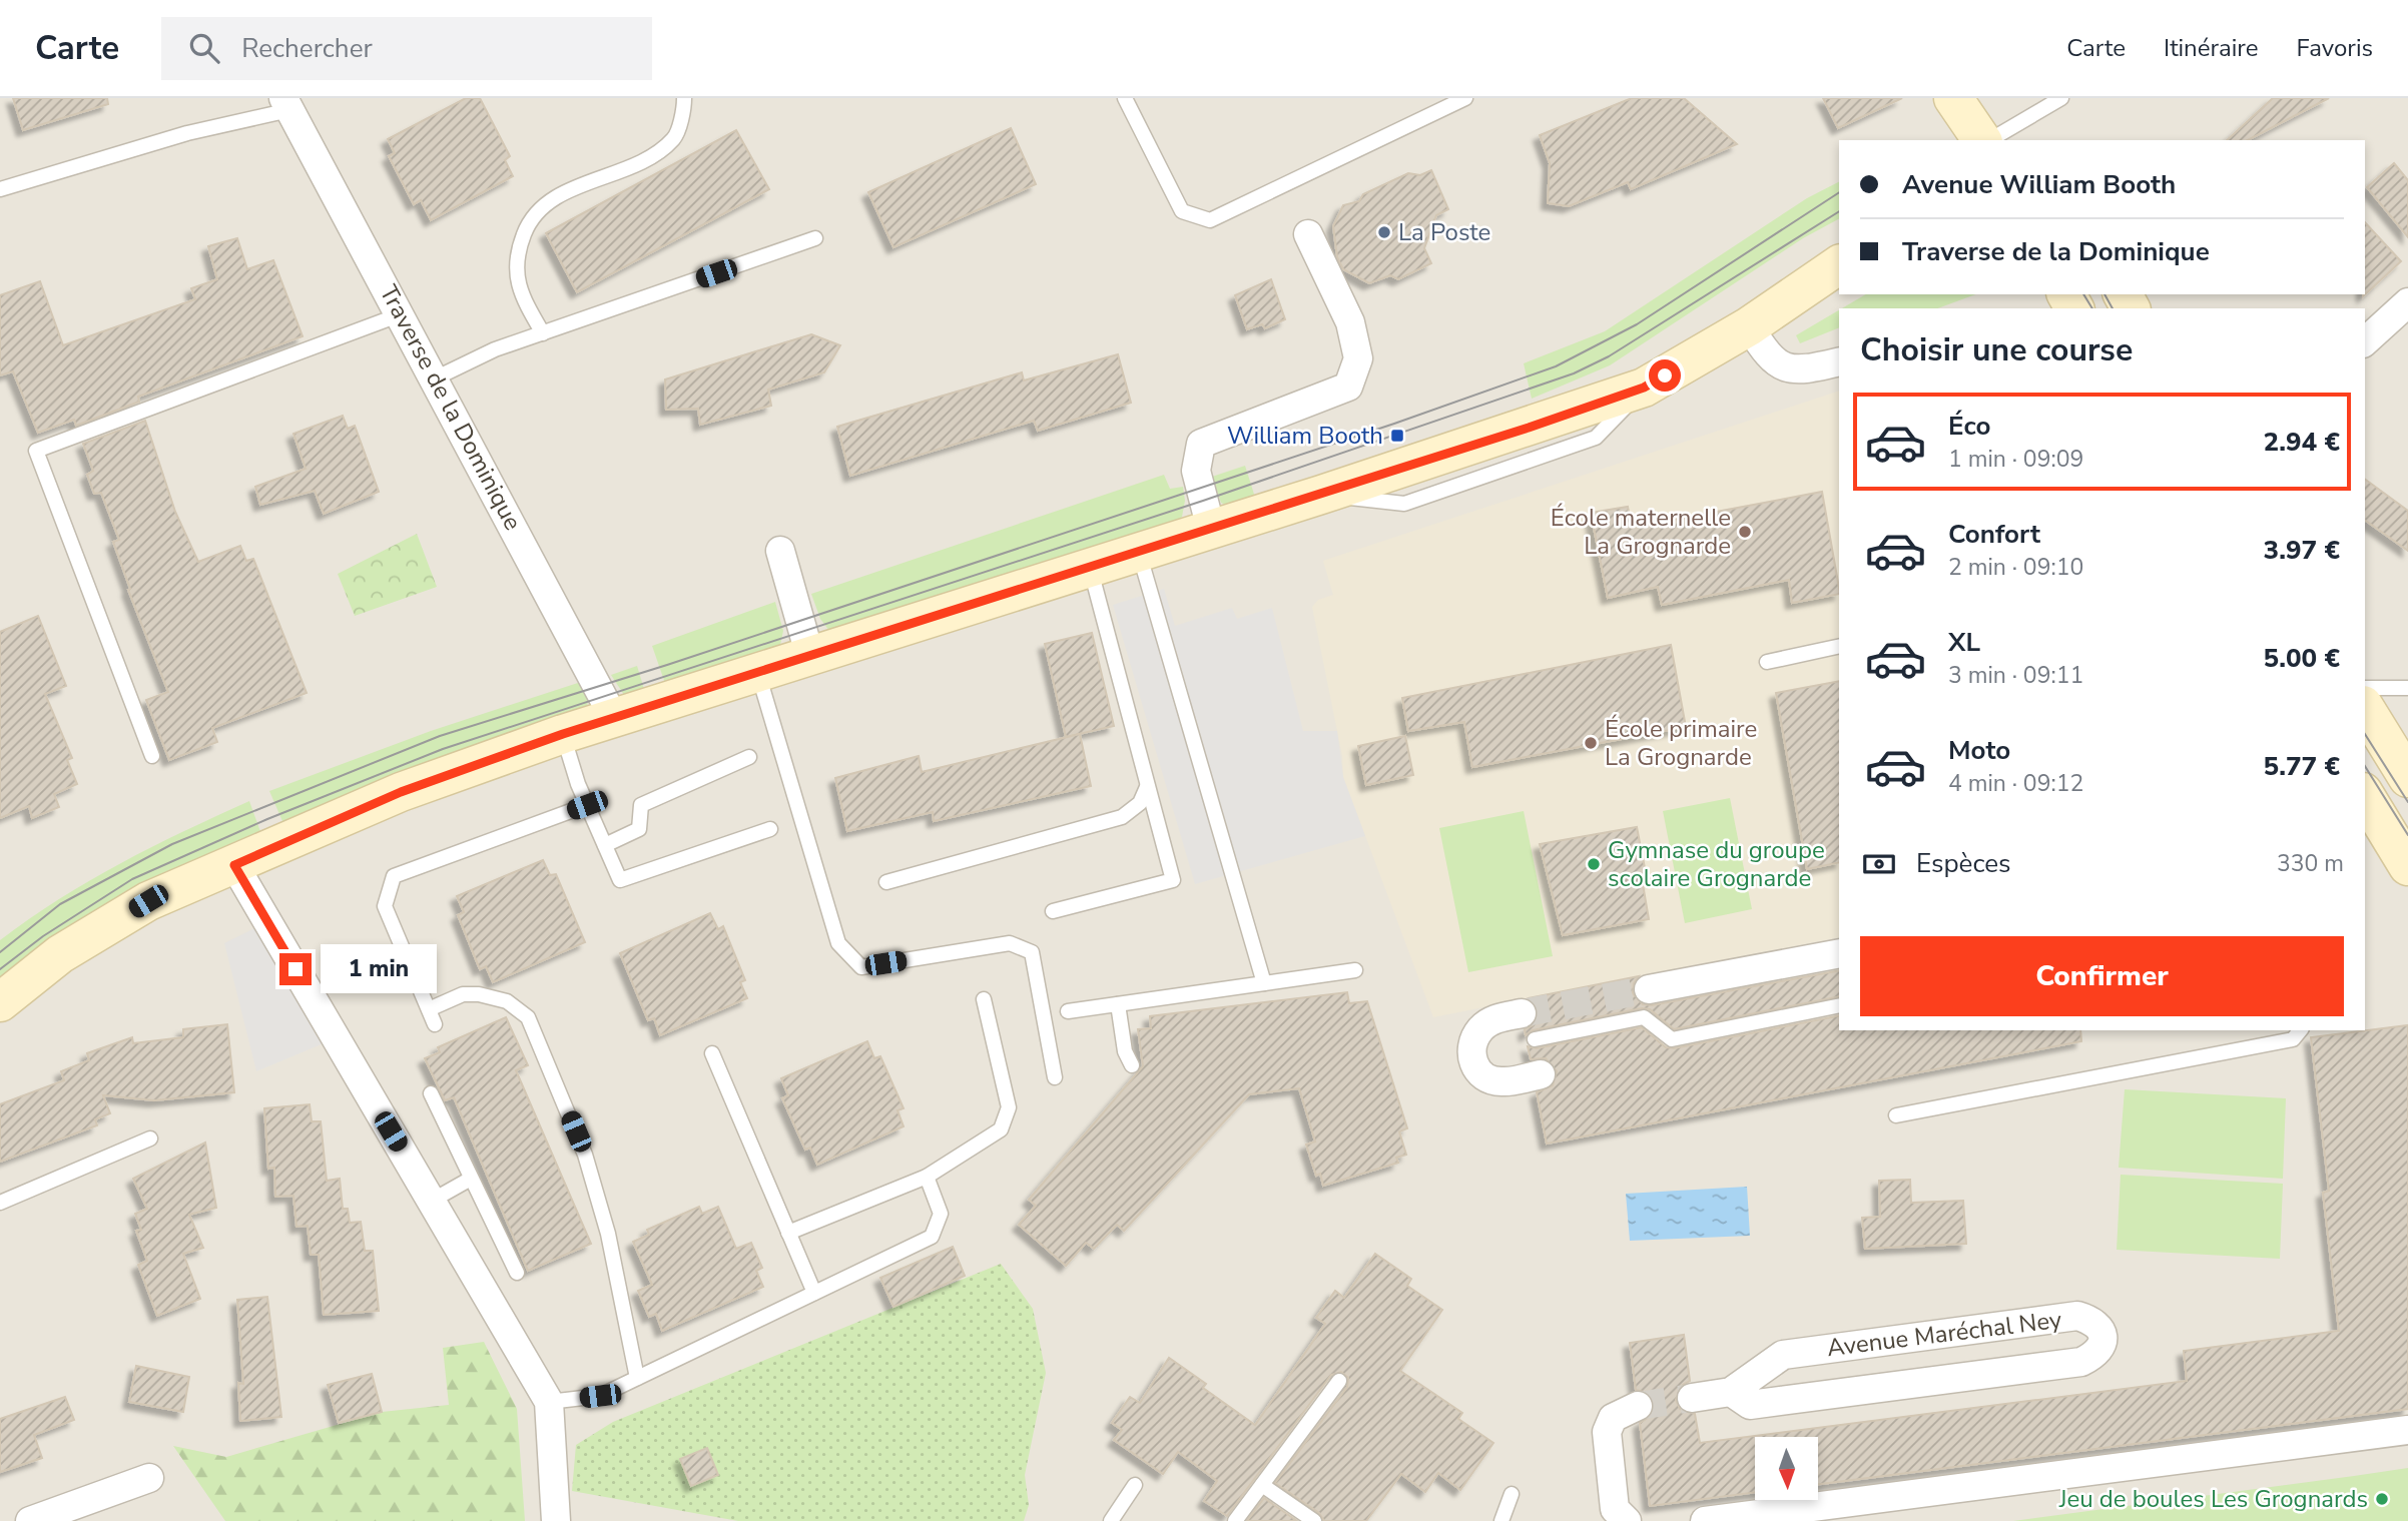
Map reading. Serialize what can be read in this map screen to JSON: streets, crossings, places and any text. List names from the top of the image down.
{
  "streets": {
    "street": ["Traverse de la Dominique", "Avenue Maréchal Ney"]
  },
  "places": {
    "other": [
      "La Poste",
      "École maternelle La Grognarde",
      "École primaire La Grognarde",
      "Gymnase du groupe scolaire Grognarde",
      "Jeu de boules Les Grognards"
    ],
    "transit": ["William Booth"]
  },
  "north": "bottom",
  "page": {
    "header": "Carte",
    "search": "Rechercher",
    "nav": ["Carte", "Itinéraire", "Favoris"],
    "banner": ["Avenue William Booth", "Traverse de la Dominique"],
    "heading": "Choisir une course",
    "list": [
      {
        "name": "Éco",
        "note": "1 min · 09:09",
        "value": "2.94 €"
      },
      {
        "name": "Confort",
        "note": "2 min · 09:10",
        "value": "3.97 €"
      },
      {
        "name": "XL",
        "note": "3 min · 09:11",
        "value": "5.00 €"
      },
      {
        "name": "Moto",
        "note": "4 min · 09:12",
        "value": "5.77 €"
      }
    ],
    "pay": ["Espèces", "330 m"],
    "buttons": "Confirmer",
    "bubble": "1 min"
  }
}
